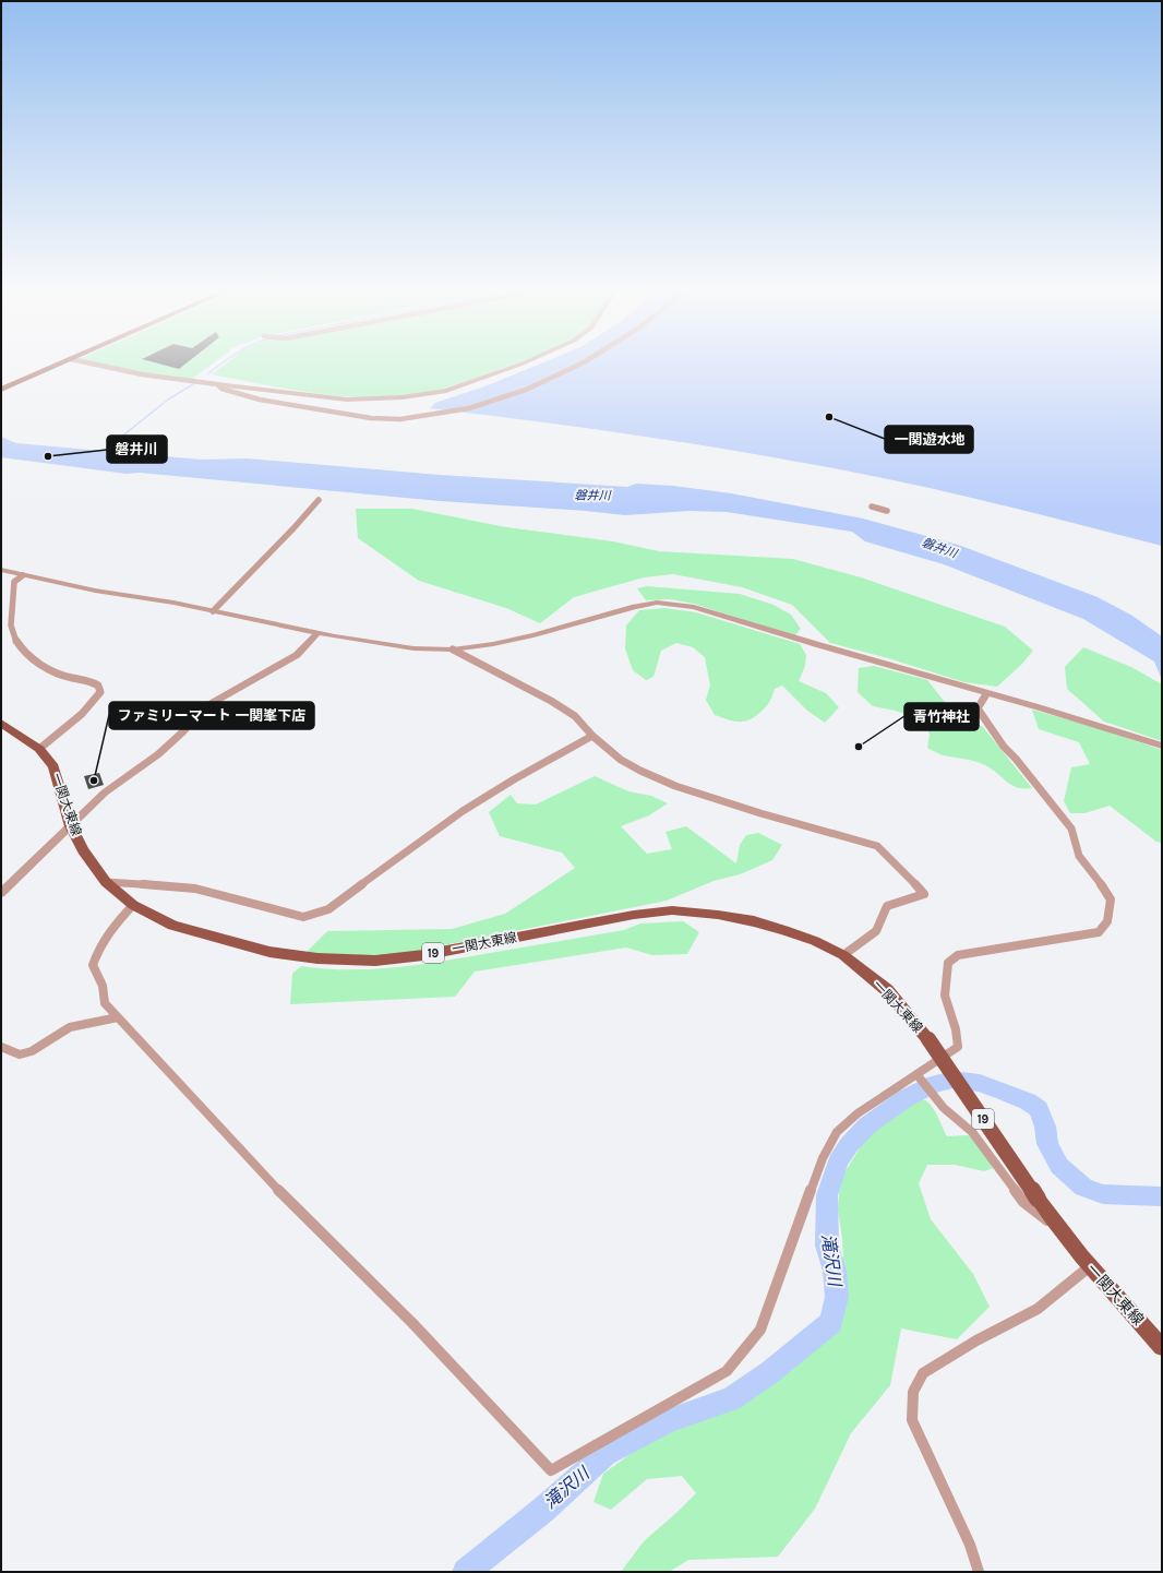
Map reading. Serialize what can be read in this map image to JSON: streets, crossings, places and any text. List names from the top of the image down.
{
  "streets": {
    "main road": ["一関大東線", "19"]
  },
  "water": ["磐井川", "滝沢川"],
  "places": [
    "一関遊水地",
    "磐井川",
    "青竹神社",
    "ファミリーマート 一関峯下店"
  ]
}
